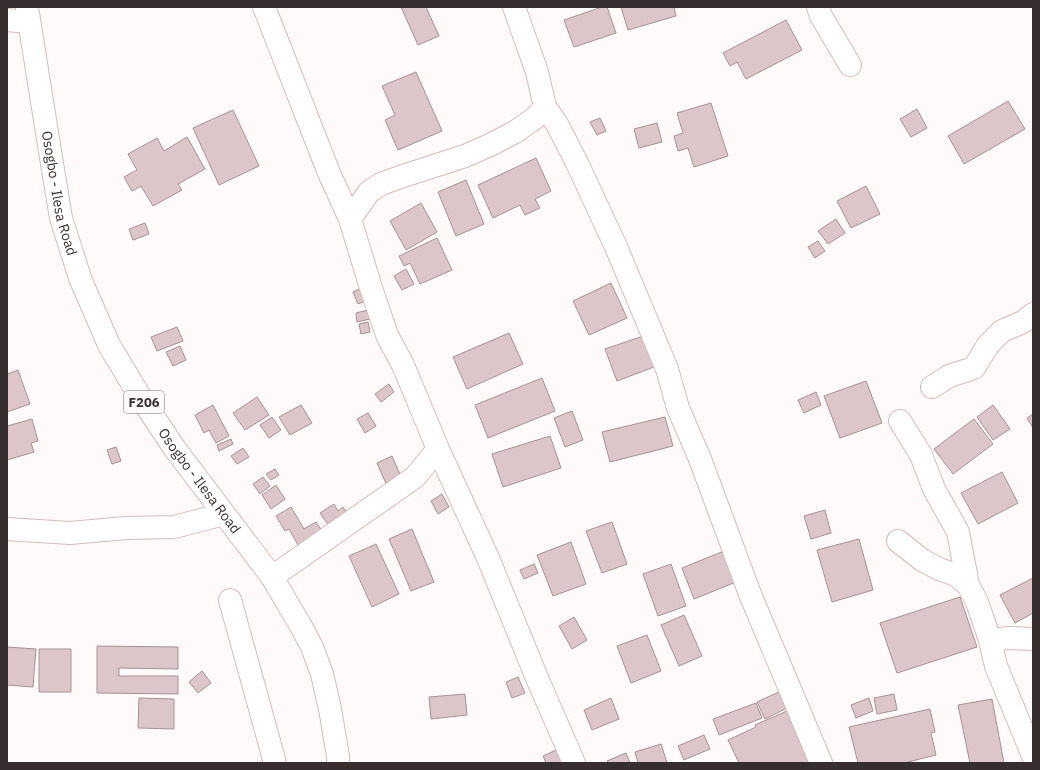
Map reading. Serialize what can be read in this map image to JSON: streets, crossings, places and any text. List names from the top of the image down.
{
  "streets": {
    "street": ["Osogbo - Ilesa Road", "F206"]
  }
}
